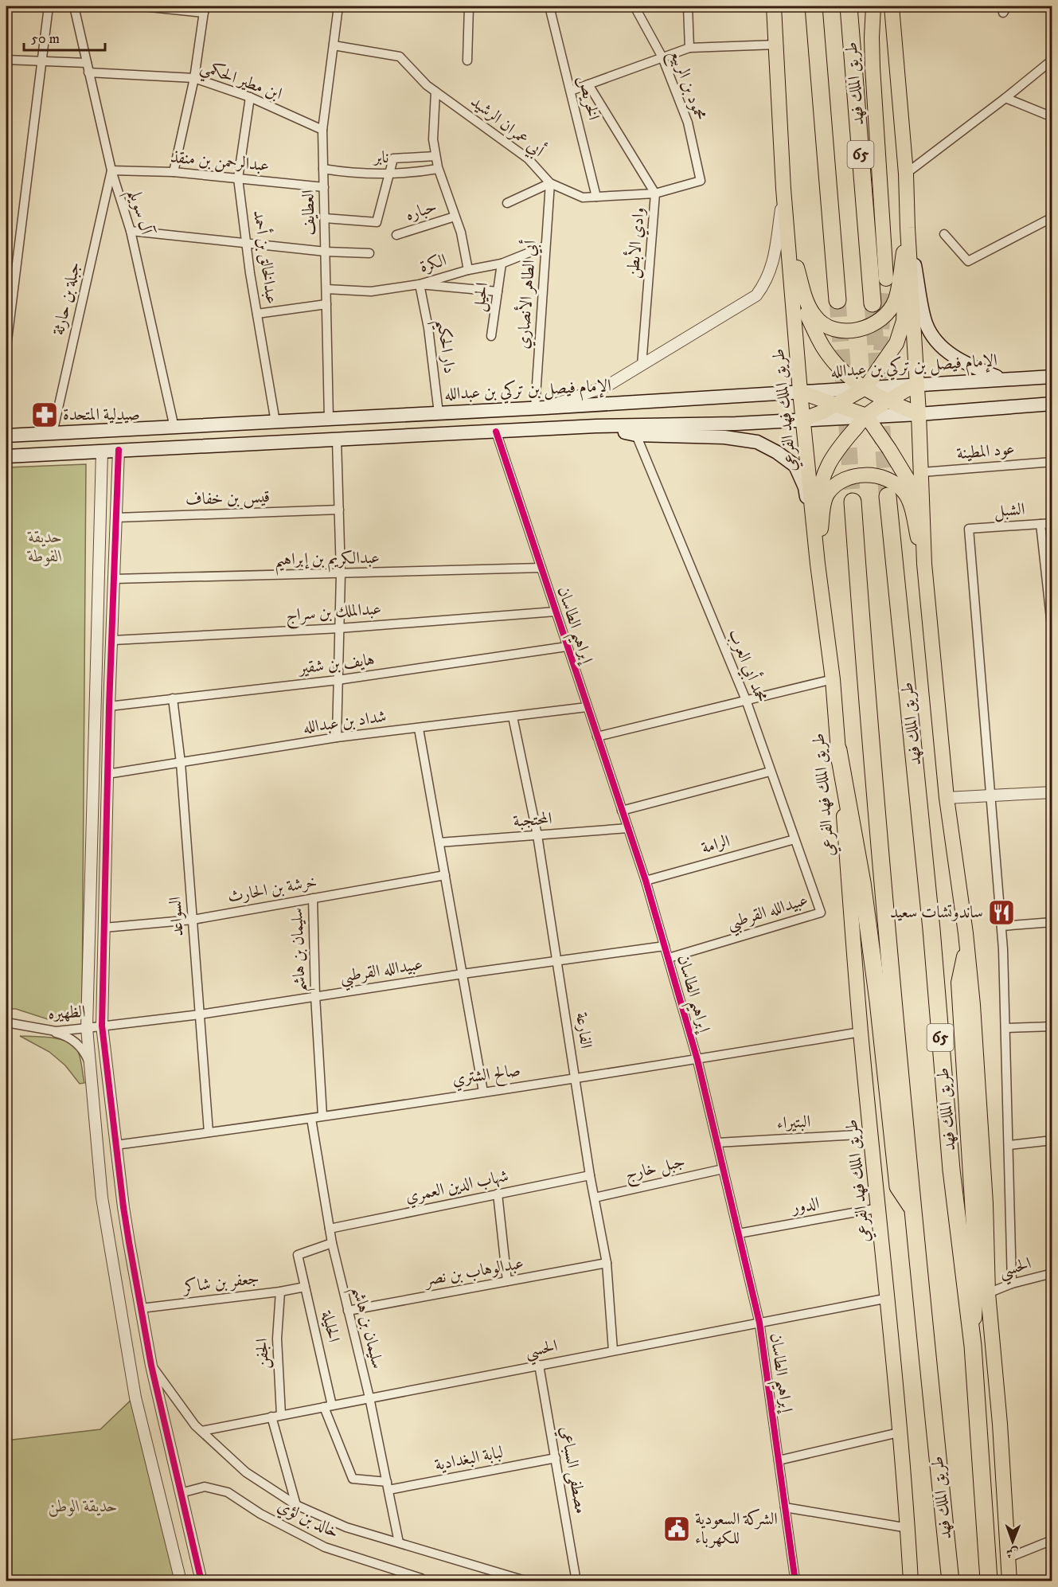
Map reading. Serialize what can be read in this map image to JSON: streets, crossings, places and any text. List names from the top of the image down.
{
  "streets": {
    "highway": ["طريق الملك فهد", "65"],
    "main road": ["الإمام فيصل بن تركي بن عبدالله", "طريق الملك فهد الفرعي"],
    "street": [
      "ابن مطير الحكمي",
      "محمود بن الربيع",
      "الخريص",
      "أبي عمران الرشيد",
      "نابر",
      "عبدالرحمن بن منقذ",
      "حباره",
      "آل سويلم",
      "العطايف",
      "وادي الأبطن",
      "عبدالخالق بن أحمد",
      "الكرة",
      "أبي الطاهر الأنصاري",
      "الحيل",
      "جبلة بن حارثة",
      "دار الحكيم",
      "عود المطينة",
      "قيس بن خفاف",
      "الشبل",
      "عبدالكريم بن إبراهيم",
      "عبدالملك بن سراج",
      "إبراهيم الطاسان",
      "هايف بن شقير",
      "محمد أبي العرب",
      "شداد بن عبدالله",
      "المحتجبة",
      "الرامة",
      "خرشة بن الحارث",
      "عبيدالله القرطبي",
      "السواعد",
      "سليمان بن هاشم",
      "الظهيره",
      "الفارعة",
      "صالح الشتري",
      "البتيراء",
      "جبل خارج",
      "شهاب الدين العمري",
      "الدور",
      "الحسي",
      "عبدالوهاب بن نصر",
      "جعفر بن شاكر",
      "الحليلة",
      "الجفن",
      "لبابة البغدادية",
      "مصطفى السباعي",
      "خالد بن لؤي"
    ]
  },
  "crossings": [
    ["ابن مطير الحكمي", "آل سويلم"],
    ["ابن مطير الحكمي", "العطايف"],
    ["ابن مطير الحكمي", "عبدالخالق بن أحمد"],
    ["محمود بن الربيع", "أبي عمران الرشيد"],
    ["الخريص", "أبي عمران الرشيد"],
    ["أبي عمران الرشيد", "العطايف"],
    ["أبي عمران الرشيد", "وادي الأبطن"],
    ["أبي عمران الرشيد", "أبي الطاهر الأنصاري"],
    ["نابر", "العطايف"],
    ["عبدالرحمن بن منقذ", "آل سويلم"],
    ["عبدالرحمن بن منقذ", "العطايف"],
    ["عبدالرحمن بن منقذ", "عبدالخالق بن أحمد"],
    ["عبدالرحمن بن منقذ", "جبلة بن حارثة"],
    ["آل سويلم", "جبلة بن حارثة"],
    ["آل سويلم", "الإمام فيصل بن تركي بن عبدالله"],
    ["العطايف", "الكرة"],
    ["العطايف", "الإمام فيصل بن تركي بن عبدالله"],
    ["عبدالخالق بن أحمد", "الإمام فيصل بن تركي بن عبدالله"],
    ["الكرة", "أبي الطاهر الأنصاري"],
    ["الكرة", "الحيل"],
    ["الكرة", "دار الحكيم"],
    ["أبي الطاهر الأنصاري", "الإمام فيصل بن تركي بن عبدالله"],
    ["جبلة بن حارثة", "الإمام فيصل بن تركي بن عبدالله"],
    ["دار الحكيم", "الإمام فيصل بن تركي بن عبدالله"],
    ["الإمام فيصل بن تركي بن عبدالله", "طريق الملك فهد الفرعي"],
    ["طريق الملك فهد الفرعي", "صالح الشتري"],
    ["طريق الملك فهد الفرعي", "البتيراء"],
    ["طريق الملك فهد الفرعي", "الدور"],
    ["طريق الملك فهد الفرعي", "الحسي"],
    ["عبدالكريم بن إبراهيم", "إبراهيم الطاسان"],
    ["عبدالملك بن سراج", "إبراهيم الطاسان"],
    ["إبراهيم الطاسان", "هايف بن شقير"],
    ["إبراهيم الطاسان", "شداد بن عبدالله"],
    ["إبراهيم الطاسان", "المحتجبة"],
    ["إبراهيم الطاسان", "الرامة"],
    ["إبراهيم الطاسان", "عبيدالله القرطبي"],
    ["إبراهيم الطاسان", "صالح الشتري"],
    ["إبراهيم الطاسان", "البتيراء"],
    ["إبراهيم الطاسان", "جبل خارج"],
    ["إبراهيم الطاسان", "الدور"],
    ["إبراهيم الطاسان", "الحسي"],
    ["هايف بن شقير", "السواعد"],
    ["محمد أبي العرب", "الرامة"],
    ["محمد أبي العرب", "عبيدالله القرطبي"],
    ["شداد بن عبدالله", "السواعد"],
    ["شداد بن عبدالله", "الفارعة"],
    ["المحتجبة", "الفارعة"],
    ["خرشة بن الحارث", "السواعد"],
    ["خرشة بن الحارث", "سليمان بن هاشم"],
    ["عبيدالله القرطبي", "السواعد"],
    ["عبيدالله القرطبي", "سليمان بن هاشم"],
    ["عبيدالله القرطبي", "الظهيره"],
    ["عبيدالله القرطبي", "الفارعة"],
    ["السواعد", "صالح الشتري"],
    ["سليمان بن هاشم", "صالح الشتري"],
    ["سليمان بن هاشم", "شهاب الدين العمري"],
    ["سليمان بن هاشم", "الحسي"],
    ["سليمان بن هاشم", "عبدالوهاب بن نصر"],
    ["سليمان بن هاشم", "الحليلة"],
    ["سليمان بن هاشم", "لبابة البغدادية"],
    ["الفارعة", "صالح الشتري"],
    ["الفارعة", "جبل خارج"],
    ["الفارعة", "شهاب الدين العمري"],
    ["الفارعة", "الحسي"],
    ["الفارعة", "عبدالوهاب بن نصر"],
    ["الحسي", "الحليلة"],
    ["الحسي", "الجفن"],
    ["الحسي", "مصطفى السباعي"],
    ["الحسي", "خالد بن لؤي"],
    ["جعفر بن شاكر", "الحليلة"],
    ["جعفر بن شاكر", "الجفن"],
    ["الحليلة", "لبابة البغدادية"],
    ["لبابة البغدادية", "مصطفى السباعي"]
  ],
  "parks": ["حديقة الفوطة", "حديقة الوطن"],
  "places": {
    "pharmacy": ["صيدلية المتحدة"],
    "restaurant": ["ساندوتشات سعيد"],
    "public building": ["الشركة السعودية للكهرباء"]
  },
  "scale_bar": "50 m",
  "north": "bottom"
}
